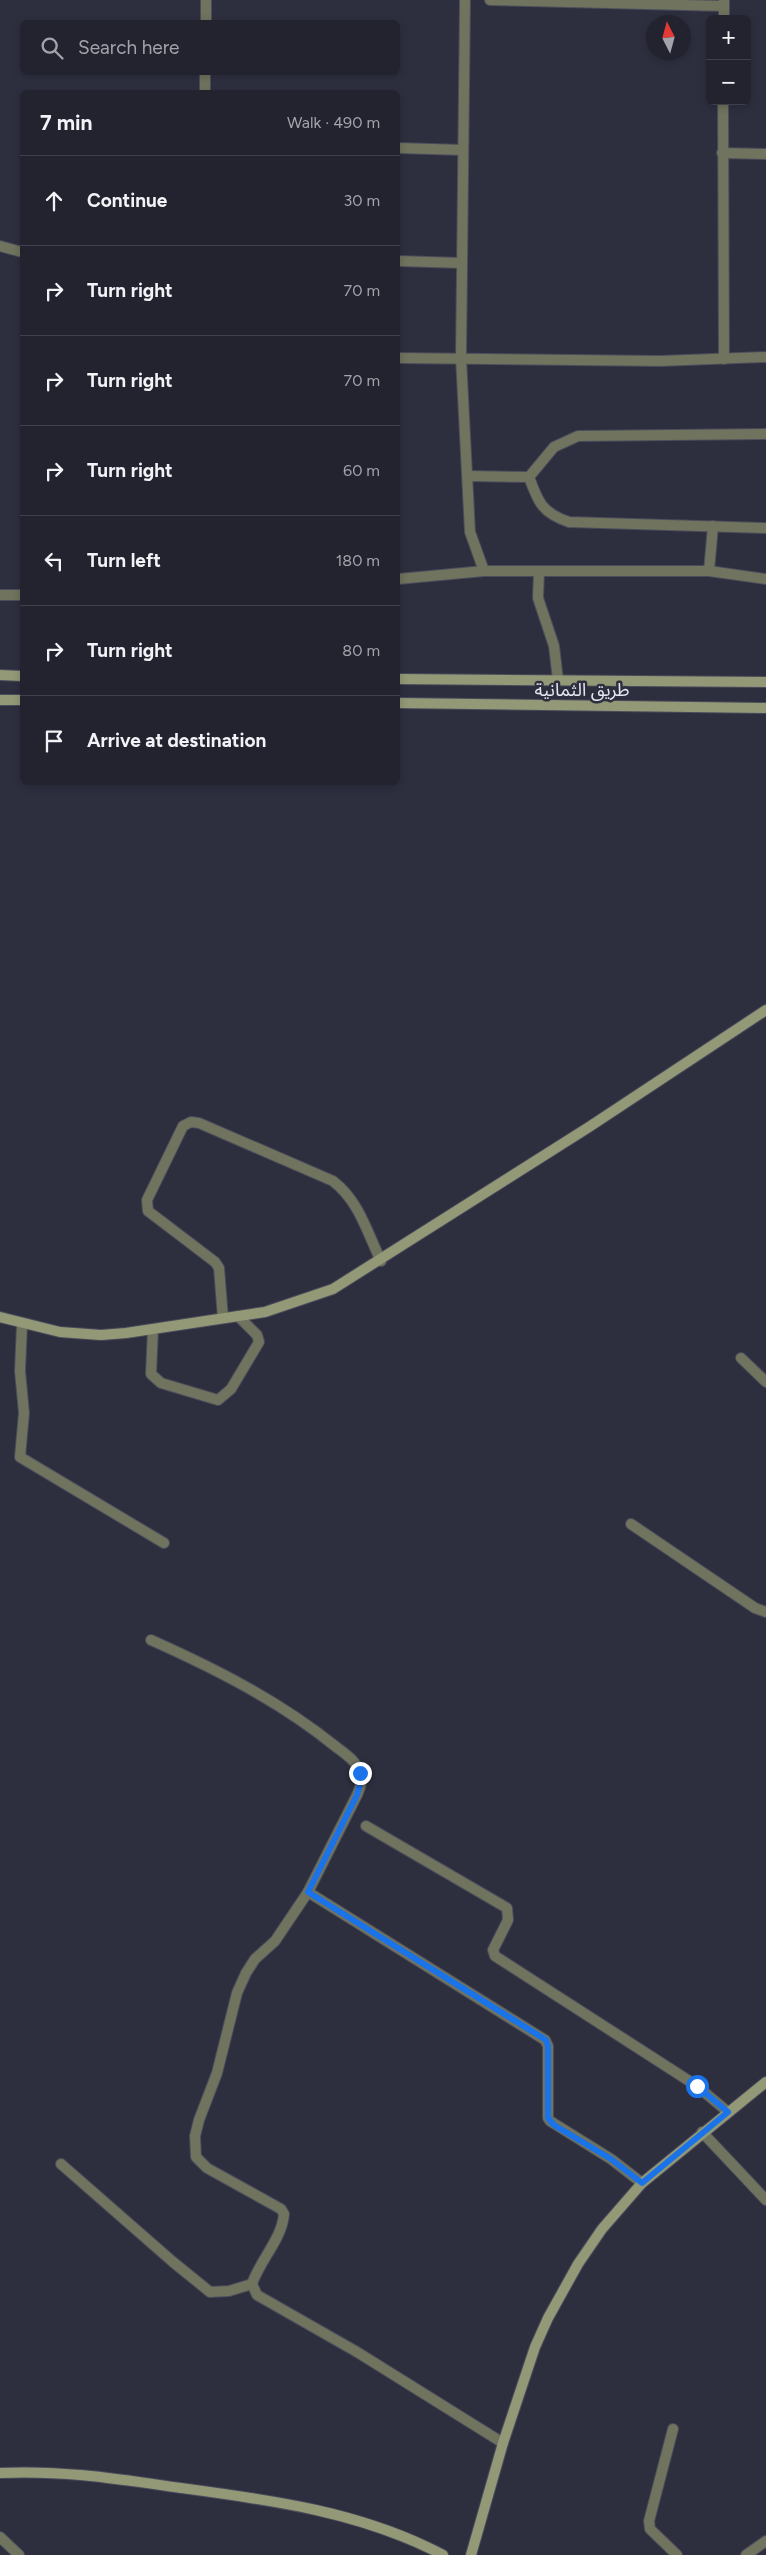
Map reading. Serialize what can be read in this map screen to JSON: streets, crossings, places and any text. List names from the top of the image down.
{
  "streets": {
    "street": ["طريق الثمانية"]
  },
  "north": "top",
  "page": {
    "map_buttons": ["+", "−"],
    "search": "Search here",
    "heading": ["7 min", "Walk · 490 m"],
    "list": [
      ["Continue", "30 m"],
      ["Turn right", "70 m"],
      ["Turn right", "70 m"],
      ["Turn right", "60 m"],
      ["Turn left", "180 m"],
      ["Turn right", "80 m"],
      "Arrive at destination"
    ]
  }
}
